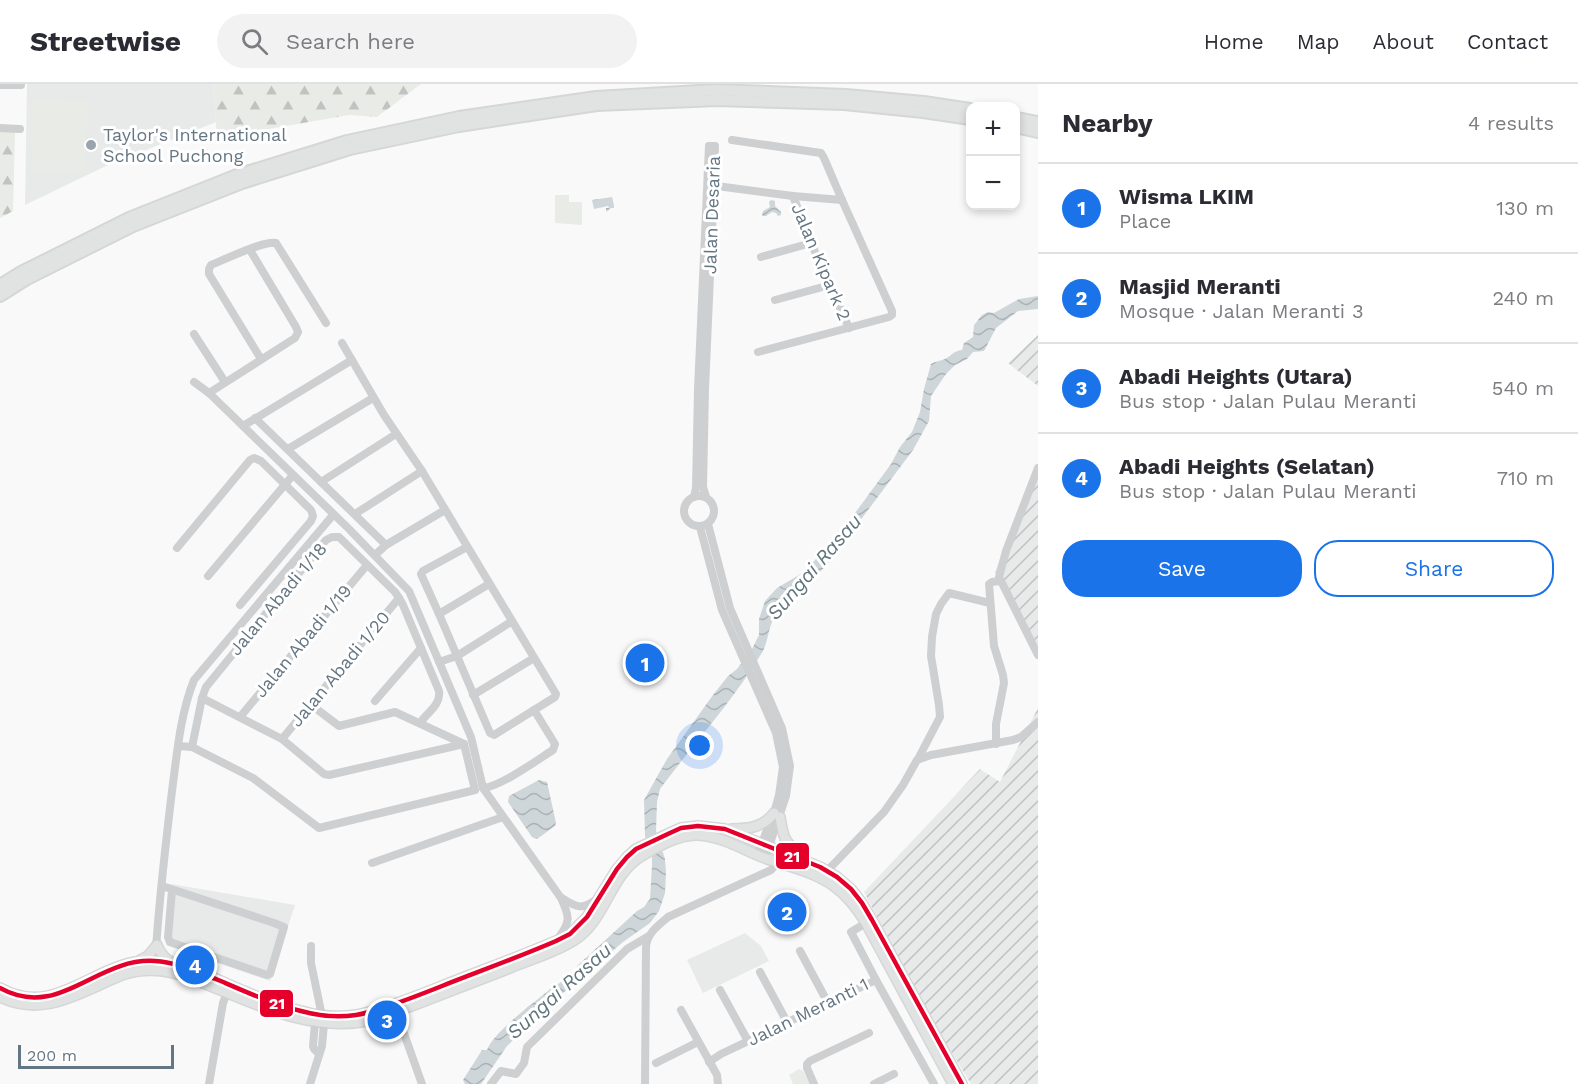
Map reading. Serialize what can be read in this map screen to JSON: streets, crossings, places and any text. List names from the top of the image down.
{
  "streets": {
    "street": [
      "Jalan Desaria",
      "Jalan Kipark 2",
      "Jalan Abadi 1/18",
      "Jalan Abadi 1/19",
      "Jalan Abadi 1/20",
      "Jalan Meranti 1"
    ]
  },
  "crossings": [
    ["Jalan Abadi 1/18", "Jalan Abadi 1/19"],
    ["Jalan Abadi 1/18", "Jalan Abadi 1/20"]
  ],
  "water": ["Sungai Rasau"],
  "places": ["Taylor's International School Puchong"],
  "lines": ["transit line 21"],
  "scale_bar": "200 m",
  "page": {
    "header": "Streetwise",
    "search": "Search here",
    "nav": [
      "Home",
      "Map",
      "About",
      "Contact"
    ],
    "heading": ["Nearby", "4 results"],
    "map_buttons": ["+", "−"],
    "list": [
      {
        "mark": "1",
        "name": "Wisma LKIM",
        "note": "Place",
        "value": "130 m"
      },
      {
        "mark": "2",
        "name": "Masjid Meranti",
        "note": "Mosque · Jalan Meranti 3",
        "value": "240 m"
      },
      {
        "mark": "3",
        "name": "Abadi Heights (Utara)",
        "note": "Bus stop · Jalan Pulau Meranti",
        "value": "540 m"
      },
      {
        "mark": "4",
        "name": "Abadi Heights (Selatan)",
        "note": "Bus stop · Jalan Pulau Meranti",
        "value": "710 m"
      }
    ],
    "buttons": ["Save", "Share"],
    "pins": [
      "1",
      "2",
      "4",
      "3"
    ],
    "scale": "200 m"
  }
}
